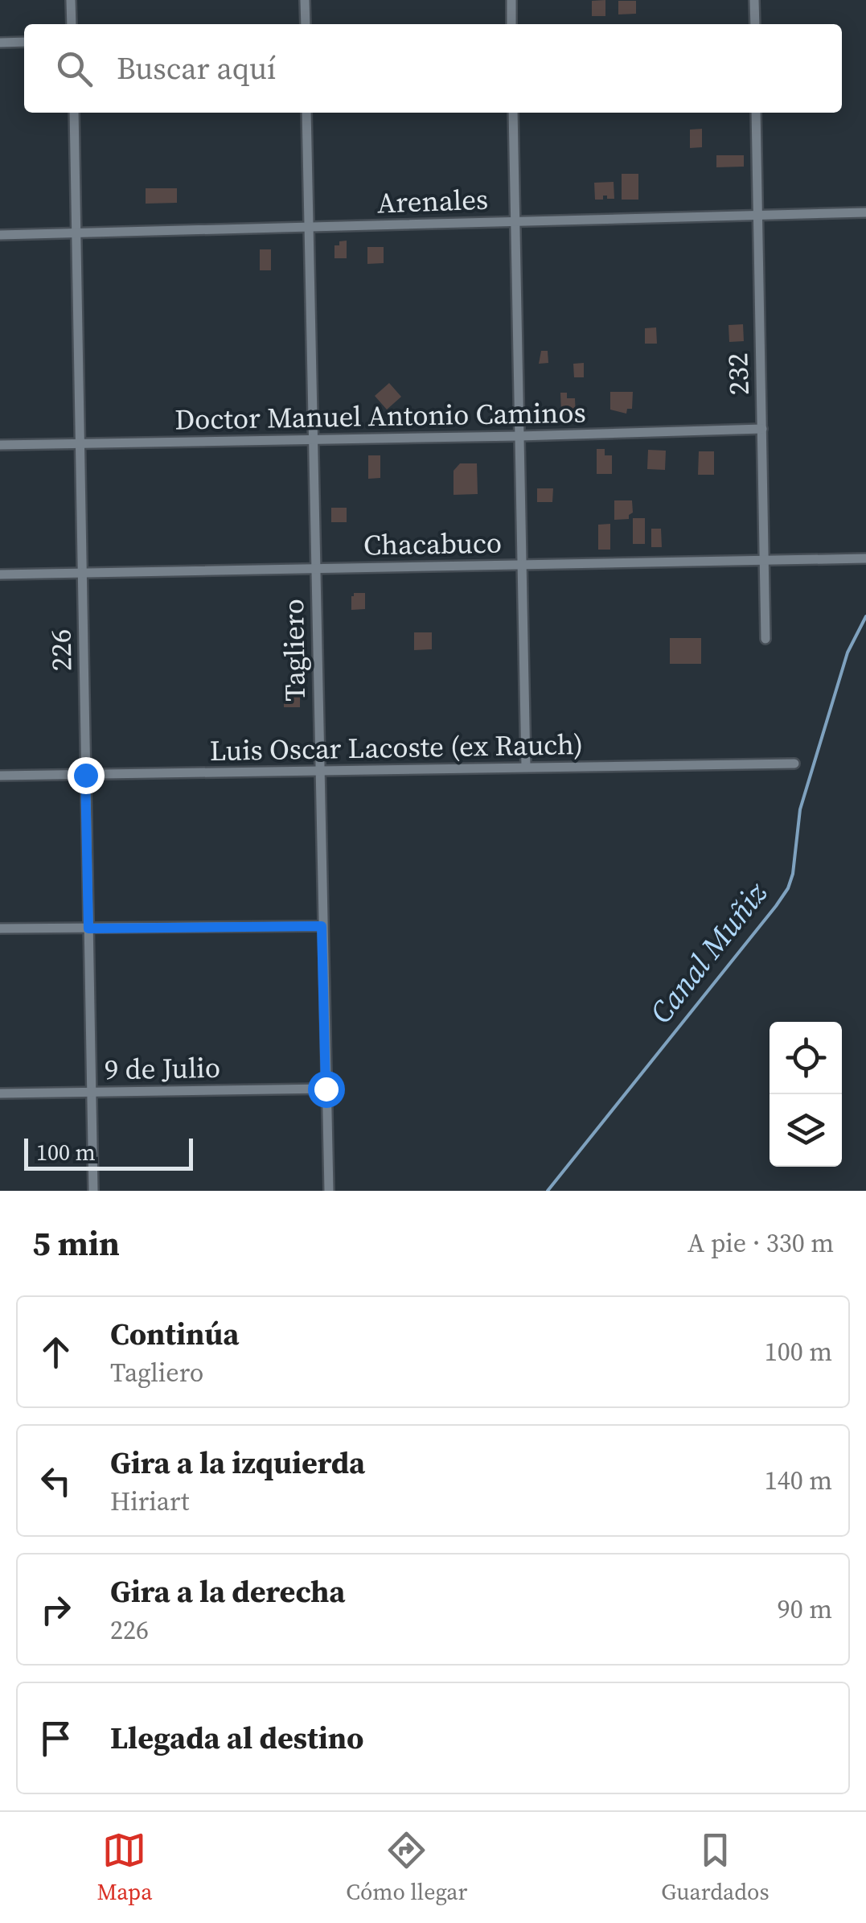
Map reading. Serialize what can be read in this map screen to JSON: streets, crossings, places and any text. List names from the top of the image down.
{
  "streets": {
    "street": [
      "Arenales",
      "232",
      "Doctor Manuel Antonio Caminos",
      "Chacabuco",
      "226",
      "Tagliero",
      "Luis Oscar Lacoste (ex Rauch)",
      "9 de Julio"
    ]
  },
  "crossings": [
    ["Arenales", "232"],
    ["Arenales", "226"],
    ["Arenales", "Tagliero"],
    ["232", "Doctor Manuel Antonio Caminos"],
    ["232", "Chacabuco"],
    ["Doctor Manuel Antonio Caminos", "226"],
    ["Doctor Manuel Antonio Caminos", "Tagliero"],
    ["Chacabuco", "226"],
    ["Chacabuco", "Tagliero"],
    ["226", "Luis Oscar Lacoste (ex Rauch)"],
    ["226", "9 de Julio"],
    ["Tagliero", "Luis Oscar Lacoste (ex Rauch)"],
    ["Tagliero", "9 de Julio"]
  ],
  "water": ["Canal Muñiz"],
  "scale_bar": "100 m",
  "page": {
    "search": "Buscar aquí",
    "scale": "100 m",
    "heading": ["5 min", "A pie · 330 m"],
    "list": [
      ["Continúa", "Tagliero", "100 m"],
      ["Gira a la izquierda", "Hiriart", "140 m"],
      ["Gira a la derecha", "226", "90 m"],
      "Llegada al destino"
    ],
    "nav": ["Mapa", "Cómo llegar", "Guardados"]
  }
}
